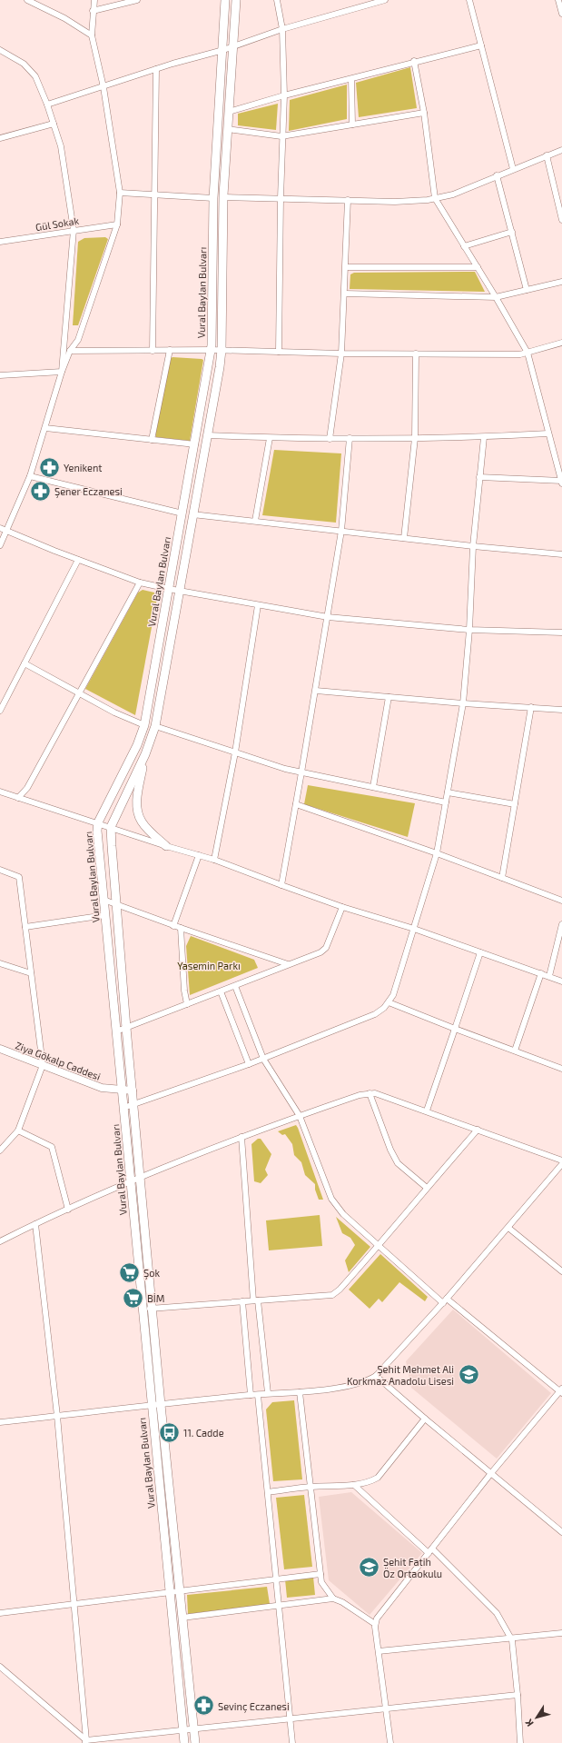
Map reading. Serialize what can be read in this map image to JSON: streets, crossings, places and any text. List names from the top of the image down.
{
  "streets": {
    "main road": ["Vural Baylan Bulvarı"],
    "street": ["Gül Sokak", "Ziya Gökalp Caddesi"]
  },
  "crossings": [
    ["Vural Baylan Bulvarı", "Ziya Gökalp Caddesi"]
  ],
  "parks": ["Yasemin Parkı"],
  "places": {
    "pharmacy": ["Yenikent", "Şener Eczanesi", "Sevinç Eczanesi"],
    "supermarket": ["Şok", "BİM"],
    "school or university": ["Şehit Mehmet Ali Korkmaz Anadolu Lisesi", "Şehit Fatih Öz Ortaokulu"],
    "bus stop": ["11. Cadde"]
  },
  "north": "bottom left"
}
